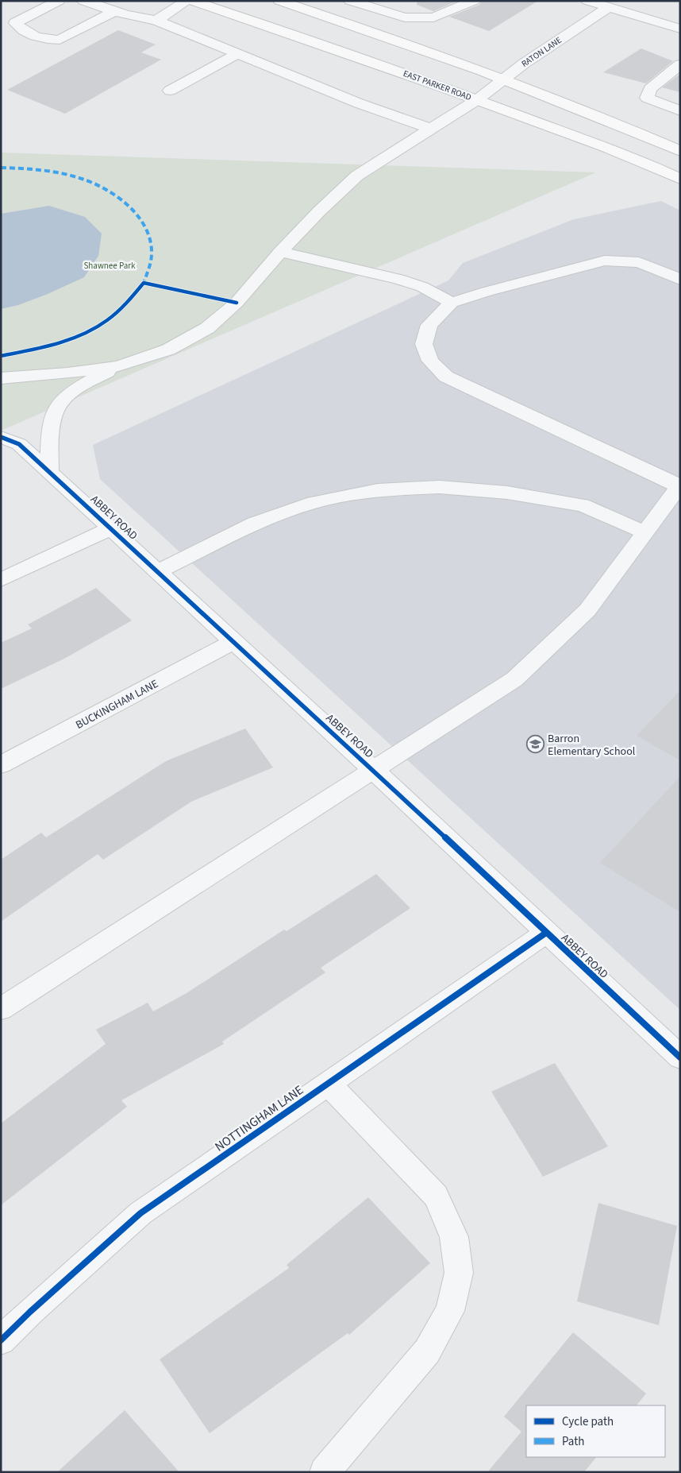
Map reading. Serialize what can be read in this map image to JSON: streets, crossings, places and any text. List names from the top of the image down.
{
  "streets": {
    "main road": ["EAST PARKER ROAD"],
    "street": [
      "RATON LANE",
      "ABBEY ROAD",
      "BUCKINGHAM LANE",
      "NOTTINGHAM LANE"
    ]
  },
  "crossings": [
    ["RATON LANE", "EAST PARKER ROAD"],
    ["ABBEY ROAD", "BUCKINGHAM LANE"],
    ["ABBEY ROAD", "NOTTINGHAM LANE"]
  ],
  "parks": ["Shawnee Park"],
  "places": {
    "school or university": ["Barron Elementary School"]
  },
  "legend": ["Cycle path", "Path"]
}
